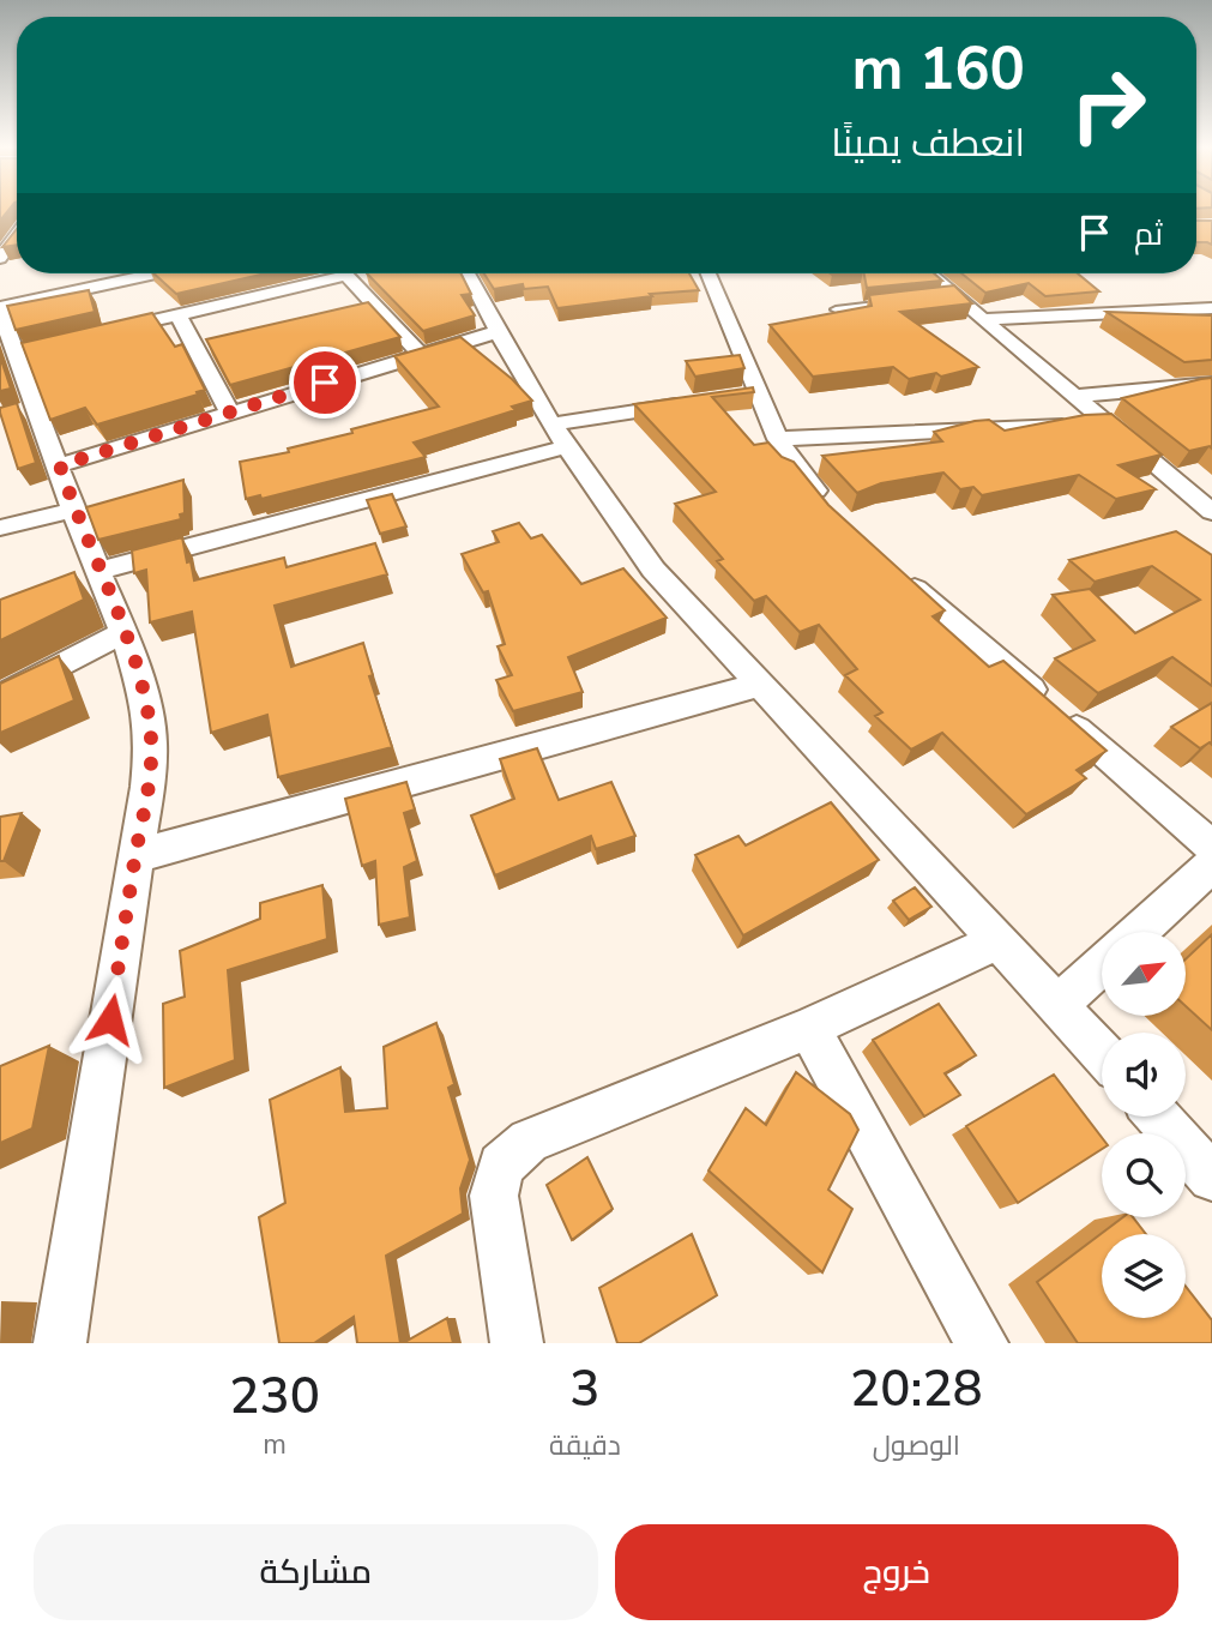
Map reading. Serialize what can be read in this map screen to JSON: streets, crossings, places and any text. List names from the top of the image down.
{
  "north": "top right",
  "page": {
    "turn": ["160 m", "انعطف يمينًا"],
    "then": "ثم",
    "eta": [
      "20:28",
      "الوصول",
      "3",
      "دقيقة",
      "230",
      "m"
    ],
    "buttons": ["خروج", "مشاركة"]
  }
}
